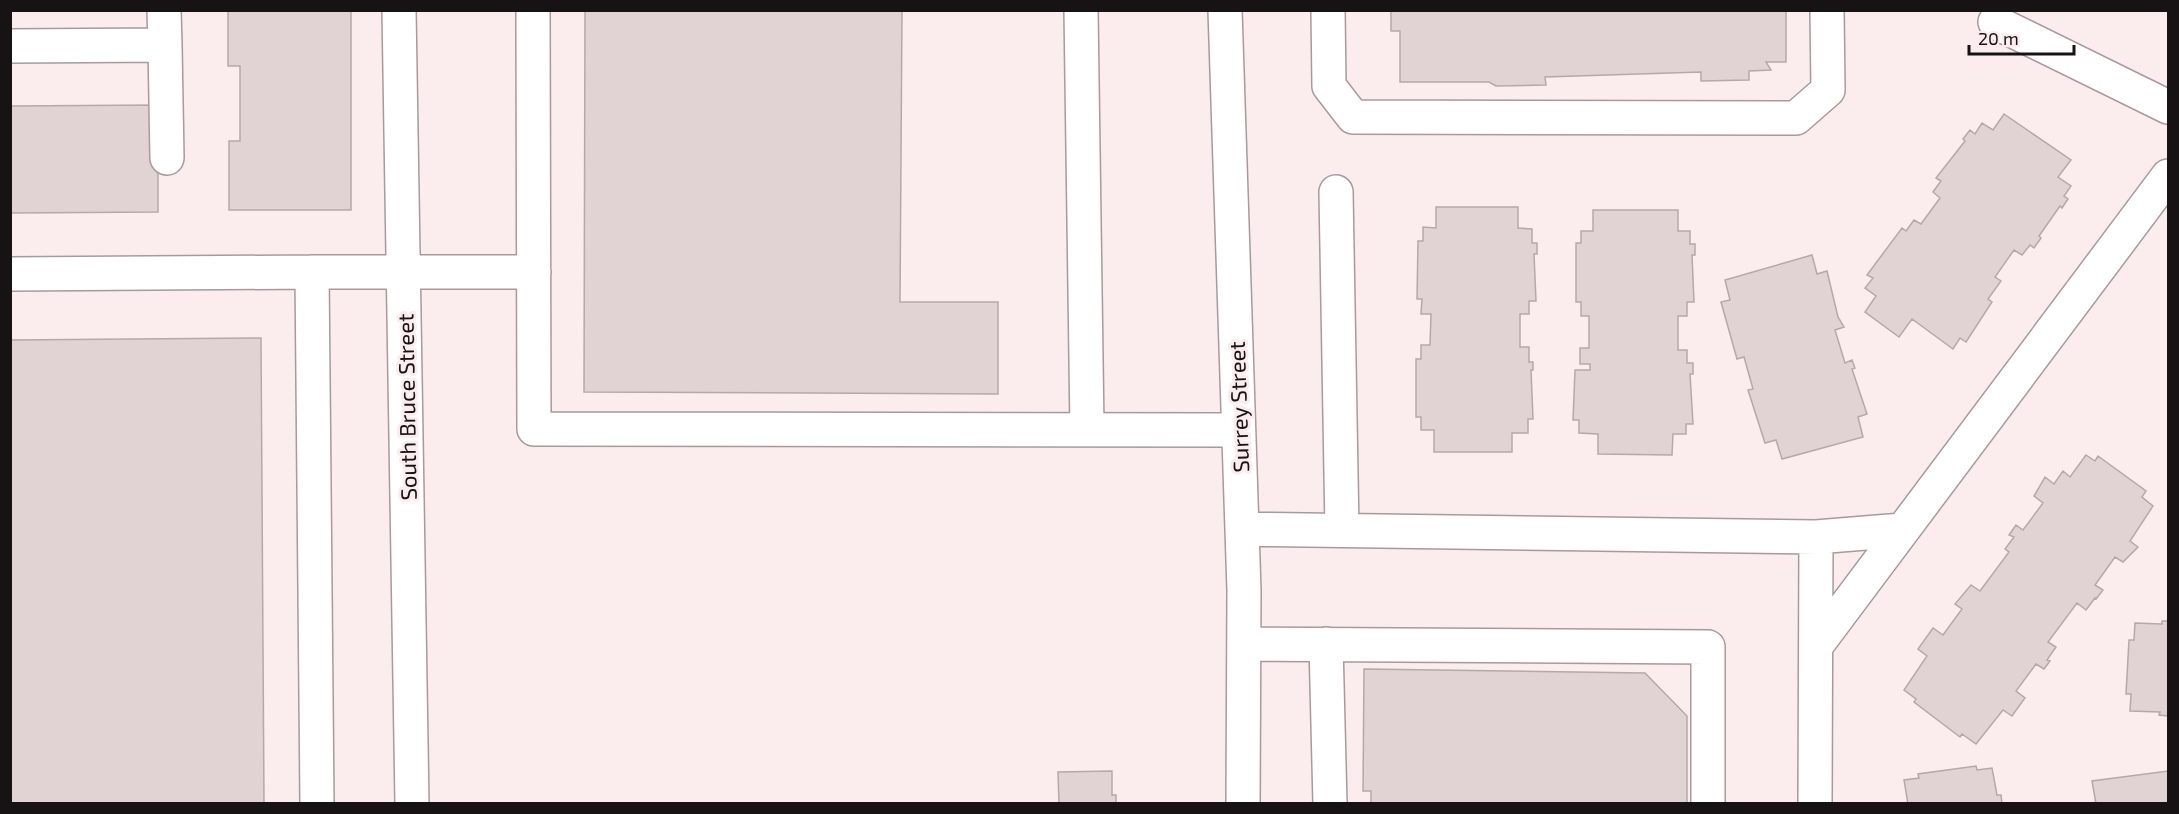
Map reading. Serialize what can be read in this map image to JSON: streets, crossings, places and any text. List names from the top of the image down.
{
  "streets": {
    "street": ["South Bruce Street", "Surrey Street"]
  },
  "scale_bar": "20 m"
}
